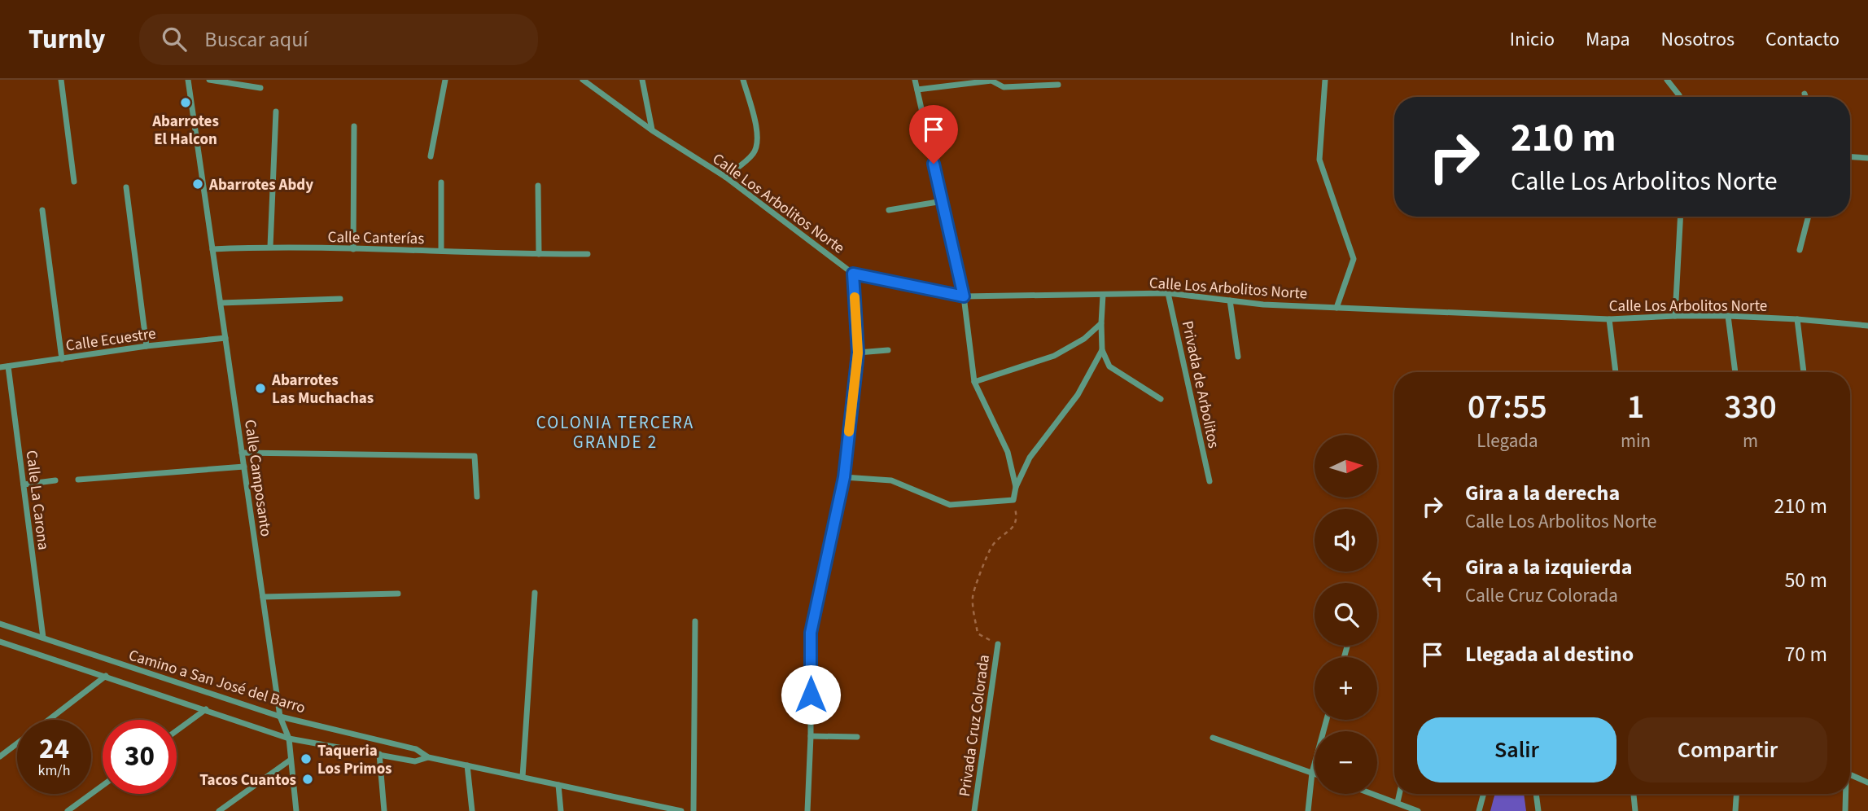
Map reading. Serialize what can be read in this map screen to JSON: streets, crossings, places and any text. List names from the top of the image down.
{
  "streets": {
    "street": [
      "Calle Los Arbolitos Norte",
      "Calle Canterías",
      "Calle Ecuestre",
      "Privada de Arbolitos",
      "Calle Camposanto",
      "Calle La Carona",
      "Camino a San José del Barro",
      "Privada Cruz Colorada"
    ]
  },
  "crossings": [
    ["Calle Los Arbolitos Norte", "Privada de Arbolitos"],
    ["Calle Canterías", "Calle Camposanto"],
    ["Calle Ecuestre", "Calle Camposanto"],
    ["Calle Ecuestre", "Calle La Carona"],
    ["Calle Camposanto", "Camino a San José del Barro"],
    ["Calle La Carona", "Camino a San José del Barro"]
  ],
  "districts": ["COLONIA TERCERA GRANDE 2"],
  "places": [
    "Abarrotes El Halcon",
    "Abarrotes Abdy",
    "Abarrotes Las Muchachas",
    "Taqueria Los Primos",
    "Tacos Cuantos"
  ],
  "north": "right",
  "page": {
    "header": "Turnly",
    "search": "Buscar aquí",
    "nav": [
      "Inicio",
      "Mapa",
      "Nosotros",
      "Contacto"
    ],
    "turn": ["210 m", "Calle Los Arbolitos Norte"],
    "eta": [
      "07:55",
      "Llegada",
      "1",
      "min",
      "330",
      "m"
    ],
    "map_buttons": ["+", "−"],
    "list": [
      {
        "name": "Gira a la derecha",
        "note": "Calle Los Arbolitos Norte",
        "value": "210 m"
      },
      {
        "name": "Gira a la izquierda",
        "note": "Calle Cruz Colorada",
        "value": "50 m"
      },
      {
        "name": "Llegada al destino",
        "value": "70 m"
      }
    ],
    "buttons": ["Salir", "Compartir"],
    "speed": "24 km/h",
    "limit": "30"
  }
}
